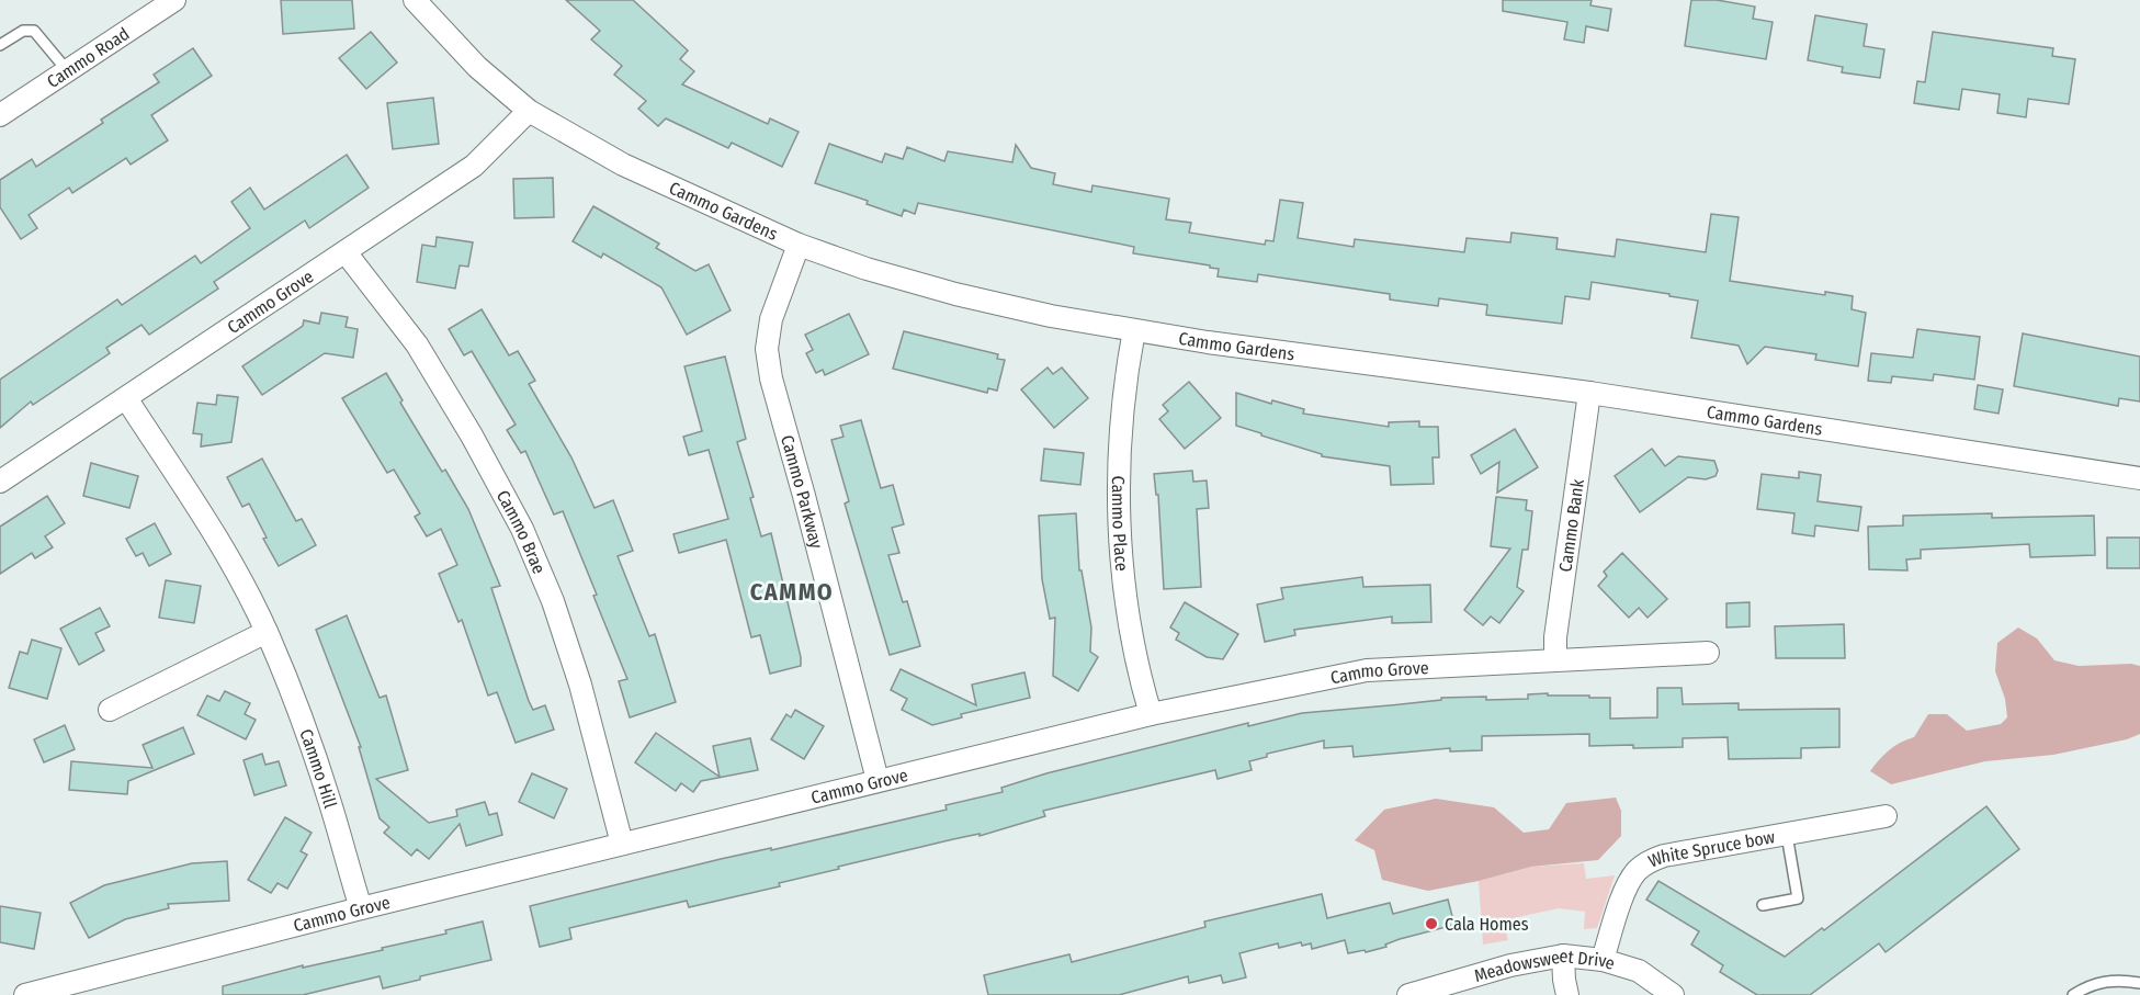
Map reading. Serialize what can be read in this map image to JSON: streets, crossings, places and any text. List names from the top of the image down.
{
  "streets": {
    "street": [
      "Cammo Road",
      "Cammo Gardens",
      "Cammo Grove",
      "Cammo Parkway",
      "Cammo Place",
      "Cammo Bank",
      "Cammo Brae",
      "Cammo Hill",
      "White Spruce bow",
      "Meadowsweet Drive"
    ]
  },
  "crossings": [
    ["Cammo Gardens", "Cammo Grove"],
    ["Cammo Gardens", "Cammo Parkway"],
    ["Cammo Gardens", "Cammo Place"],
    ["Cammo Gardens", "Cammo Bank"],
    ["Cammo Grove", "Cammo Parkway"],
    ["Cammo Grove", "Cammo Place"],
    ["Cammo Grove", "Cammo Bank"],
    ["Cammo Grove", "Cammo Brae"],
    ["Cammo Grove", "Cammo Hill"],
    ["White Spruce bow", "Meadowsweet Drive"]
  ],
  "districts": ["CAMMO"],
  "places": ["Cala Homes"]
}
